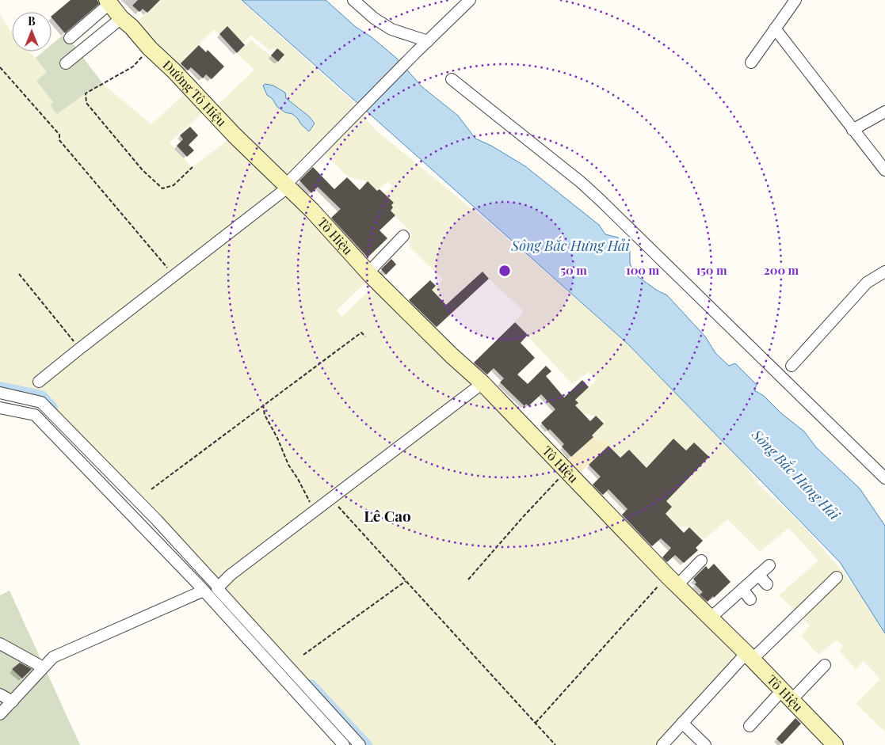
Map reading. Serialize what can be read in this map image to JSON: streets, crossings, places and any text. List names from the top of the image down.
{
  "streets": {
    "main road": ["Đường Tô Hiệu", "Tô Hiệu"]
  },
  "crossings": [
    ["Đường Tô Hiệu", "Tô Hiệu"]
  ],
  "districts": ["Lê Cao"],
  "water": ["Sông Bắc Hưng Hải"],
  "north": "top",
  "rings": [
    "50 m",
    "100 m",
    "150 m",
    "200 m"
  ]
}
